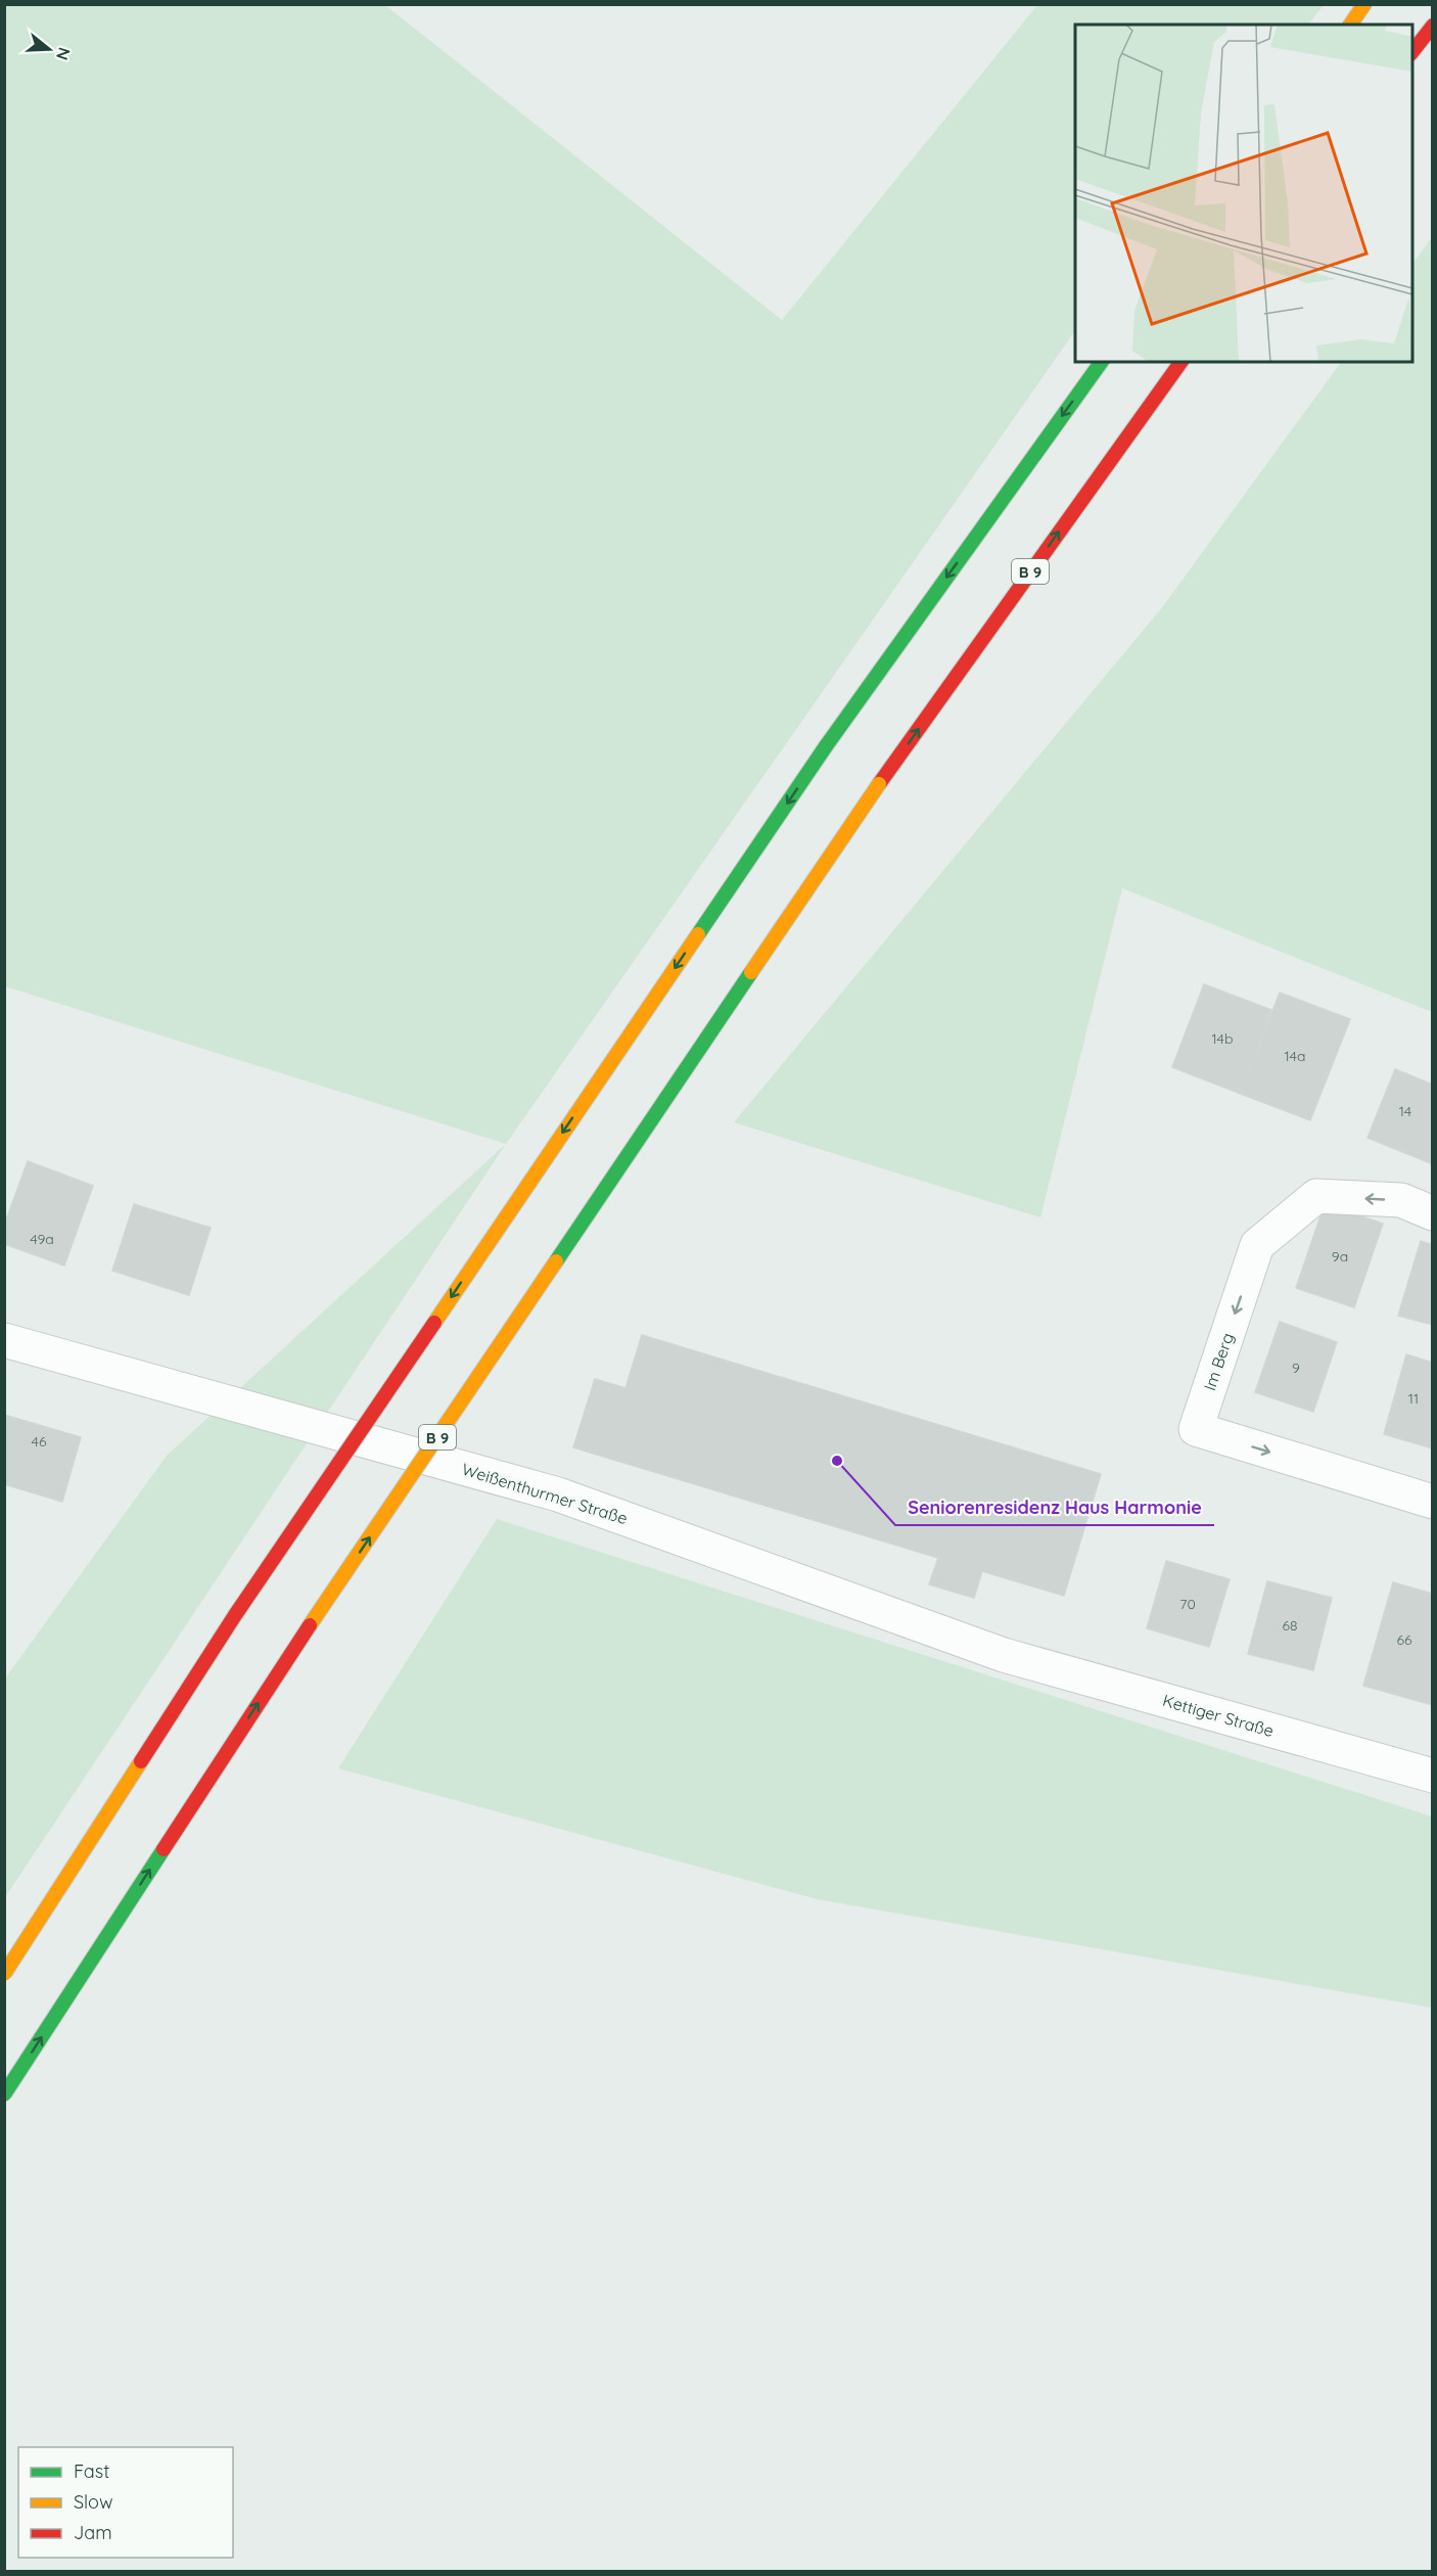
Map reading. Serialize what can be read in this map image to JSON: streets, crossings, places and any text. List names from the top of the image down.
{
  "streets": {
    "highway": ["B 9"],
    "street": ["Im Berg", "Weißenthurmer Straße", "Kettiger Straße"]
  },
  "crossings": [
    ["Weißenthurmer Straße", "Kettiger Straße"]
  ],
  "places": ["Seniorenresidenz Haus Harmonie"],
  "house_numbers": [
    "14b",
    "14a",
    "14",
    "49a",
    "9a",
    "9",
    "11",
    "46",
    "70",
    "68",
    "66"
  ],
  "legend": ["Fast", "Slow", "Jam"],
  "north": "right"
}
